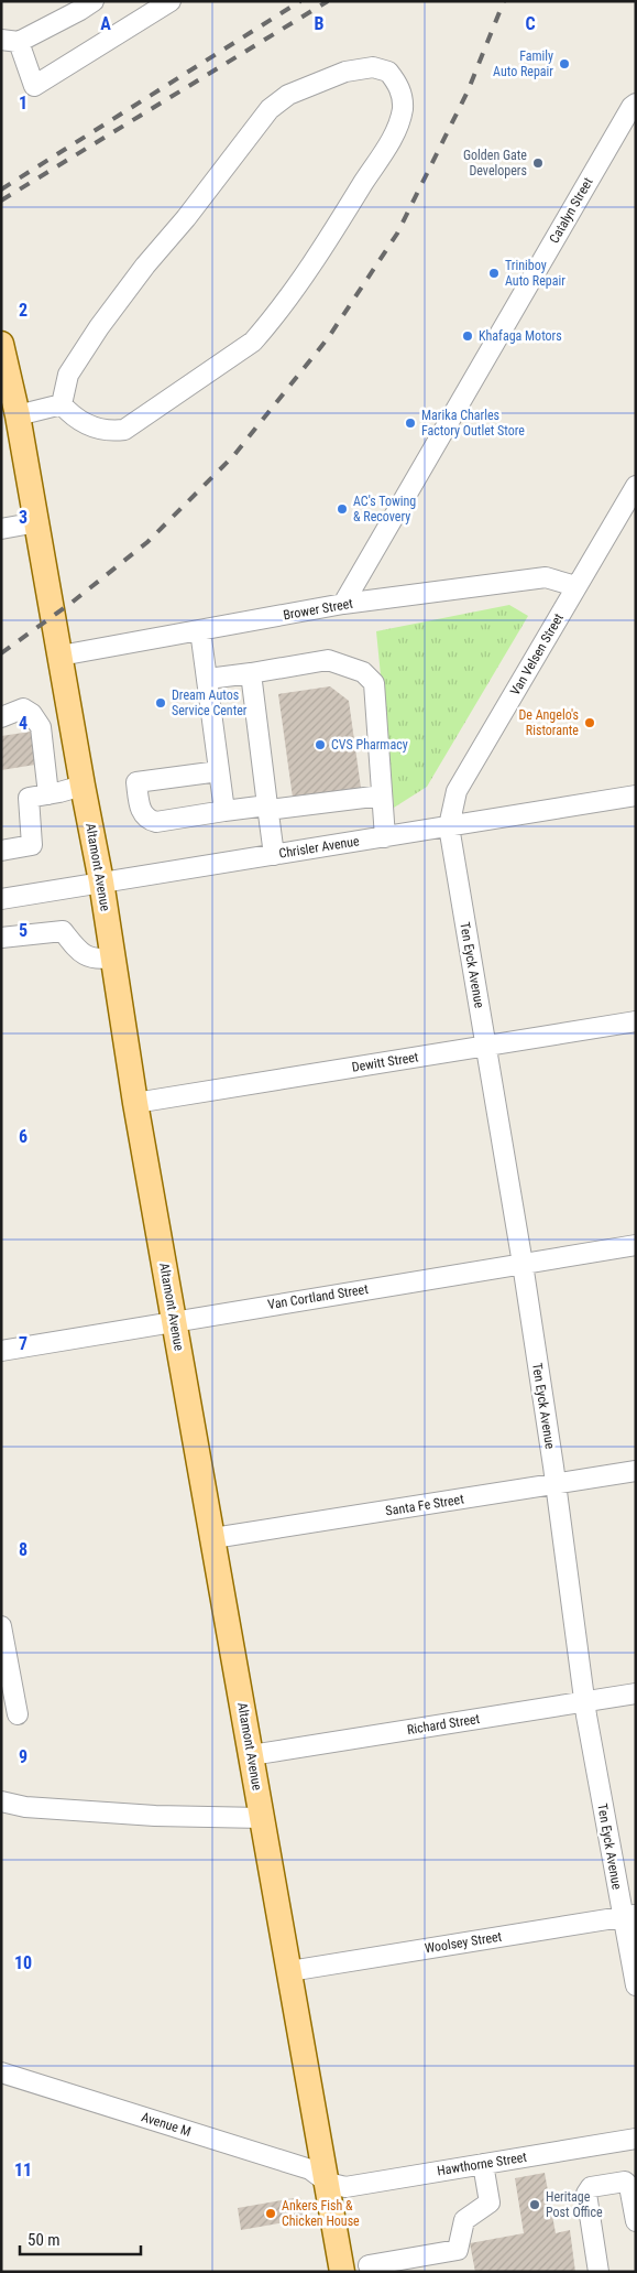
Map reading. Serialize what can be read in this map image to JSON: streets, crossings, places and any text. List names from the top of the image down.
{
  "streets": {
    "main road": ["Altamont Avenue"],
    "street": [
      "Catalyn Street",
      "Brower Street",
      "Van Velsen Street",
      "Chrisler Avenue",
      "Ten Eyck Avenue",
      "Dewitt Street",
      "Van Cortland Street",
      "Santa Fe Street",
      "Richard Street",
      "Woolsey Street",
      "Avenue M",
      "Hawthorne Street"
    ]
  },
  "crossings": [
    ["Catalyn Street", "Brower Street"],
    ["Brower Street", "Van Velsen Street"],
    ["Brower Street", "Altamont Avenue"],
    ["Van Velsen Street", "Chrisler Avenue"],
    ["Van Velsen Street", "Ten Eyck Avenue"],
    ["Chrisler Avenue", "Altamont Avenue"],
    ["Chrisler Avenue", "Ten Eyck Avenue"],
    ["Altamont Avenue", "Dewitt Street"],
    ["Altamont Avenue", "Van Cortland Street"],
    ["Altamont Avenue", "Santa Fe Street"],
    ["Altamont Avenue", "Richard Street"],
    ["Altamont Avenue", "Woolsey Street"],
    ["Altamont Avenue", "Avenue M"],
    ["Altamont Avenue", "Hawthorne Street"],
    ["Ten Eyck Avenue", "Dewitt Street"],
    ["Ten Eyck Avenue", "Van Cortland Street"],
    ["Ten Eyck Avenue", "Santa Fe Street"],
    ["Ten Eyck Avenue", "Richard Street"],
    ["Ten Eyck Avenue", "Woolsey Street"],
    ["Avenue M", "Hawthorne Street"]
  ],
  "places": [
    "Family Auto Repair",
    "Golden Gate Developers",
    "Triniboy Auto Repair",
    "Khafaga Motors",
    "Marika Charles Factory Outlet Store",
    "AC's Towing & Recovery",
    "Dream Autos Service Center",
    "De Angelo's Ristorante",
    "CVS Pharmacy",
    "Heritage Post Office",
    "Ankers Fish & Chicken House"
  ],
  "scale_bar": "50 m",
  "grid": {
    "columns": ["A", "B", "C"],
    "rows": [
      "1",
      "2",
      "3",
      "4",
      "5",
      "6",
      "7",
      "8",
      "9",
      "10",
      "11"
    ]
  }
}
